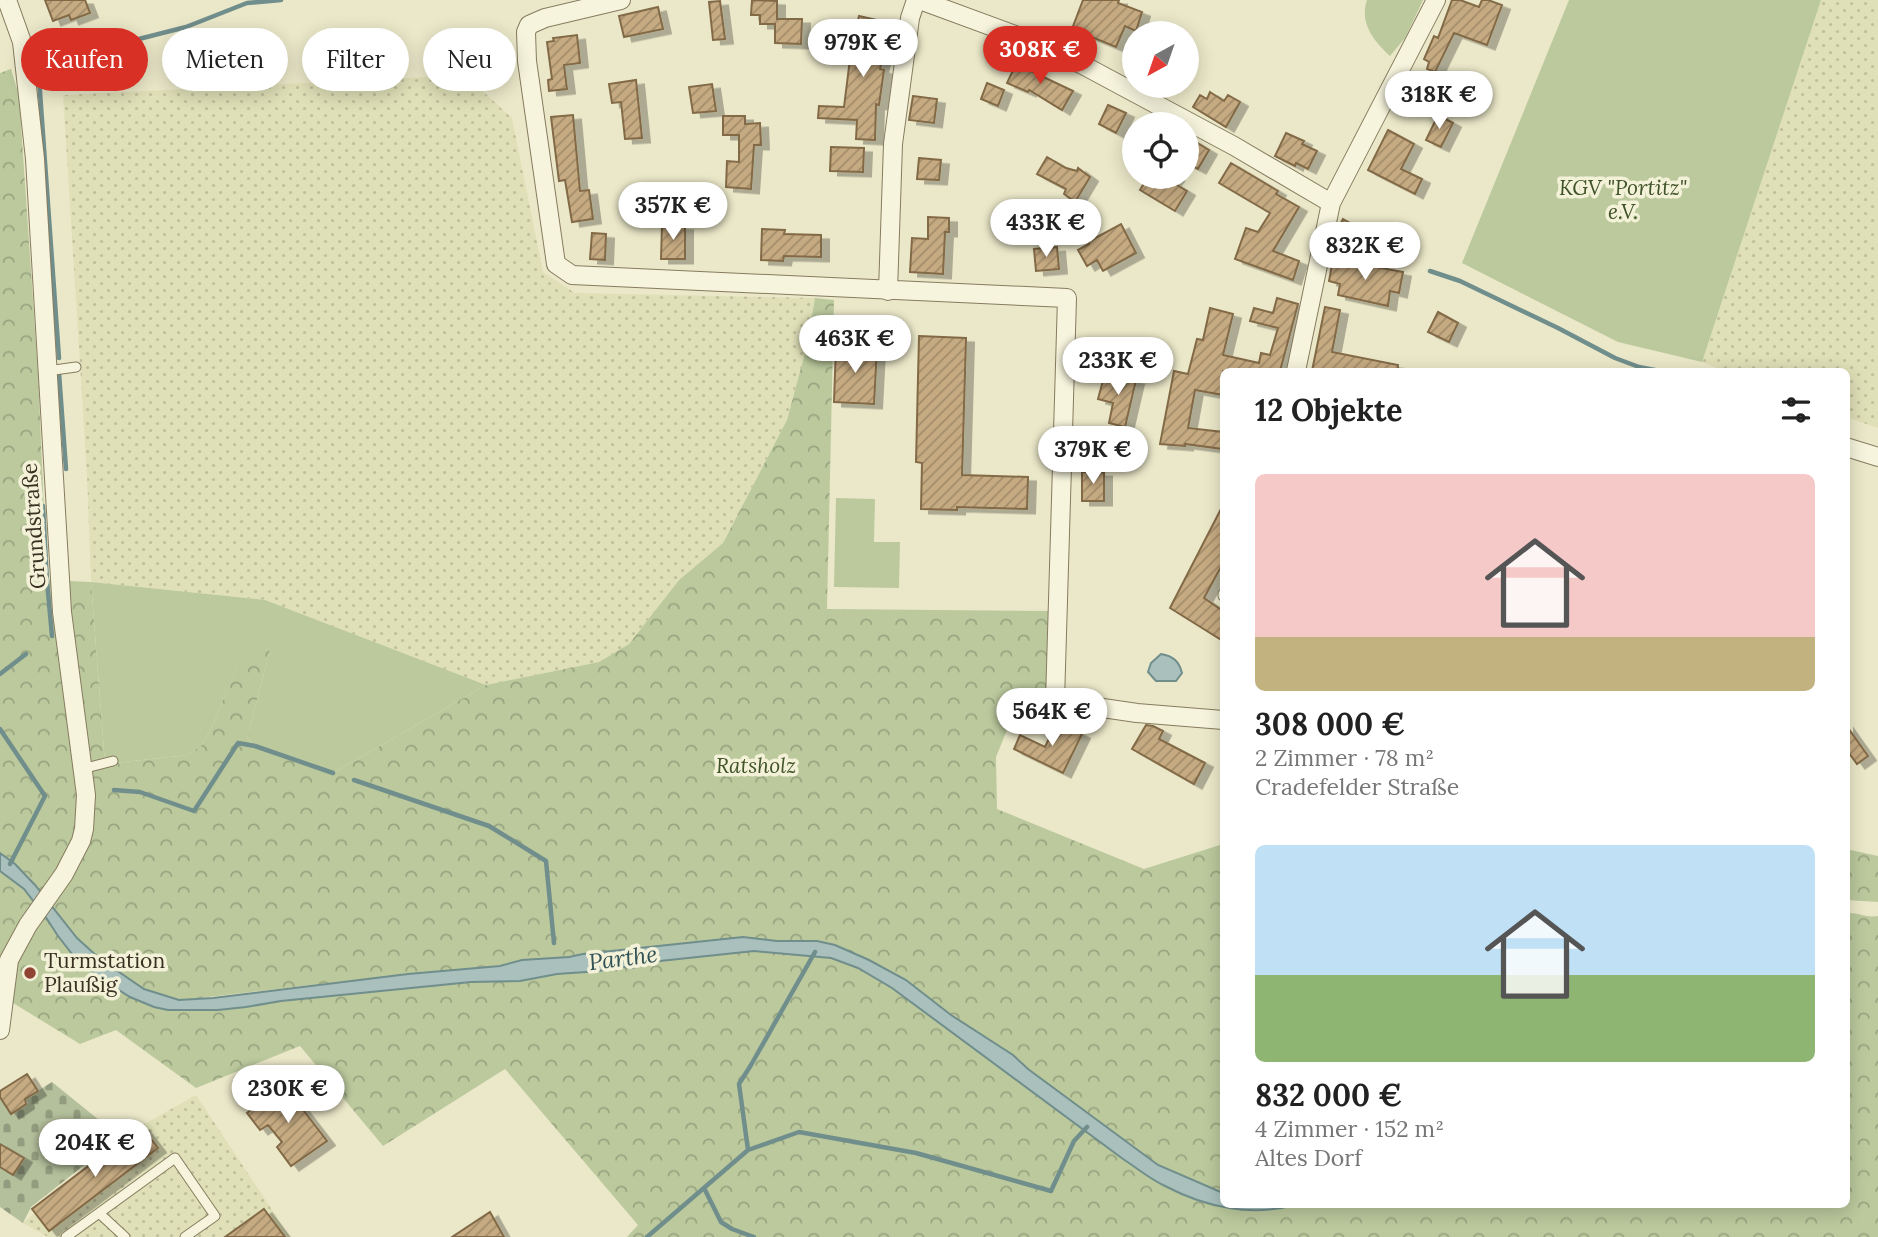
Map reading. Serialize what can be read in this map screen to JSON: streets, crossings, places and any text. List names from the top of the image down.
{
  "streets": {
    "street": ["Grundstraße"]
  },
  "water": ["Parthe"],
  "parks": ["KGV \"Portitz\" e.V.", "Ratsholz"],
  "places": ["Turmstation Plaußig"],
  "north": "bottom left",
  "page": {
    "price": [
      "979K €",
      "308K €",
      "318K €",
      "357K €",
      "433K €",
      "832K €",
      "463K €",
      "233K €",
      "379K €",
      "564K €",
      "230K €",
      "204K €"
    ],
    "chip": [
      "Kaufen",
      "Mieten",
      "Filter",
      "Neu"
    ],
    "heading": "12 Objekte",
    "list": [
      {
        "name": "308 000 €",
        "note": "2 Zimmer · 78 m² · Cradefelder Straße"
      },
      {
        "name": "832 000 €",
        "note": "4 Zimmer · 152 m² · Altes Dorf"
      }
    ]
  }
}
